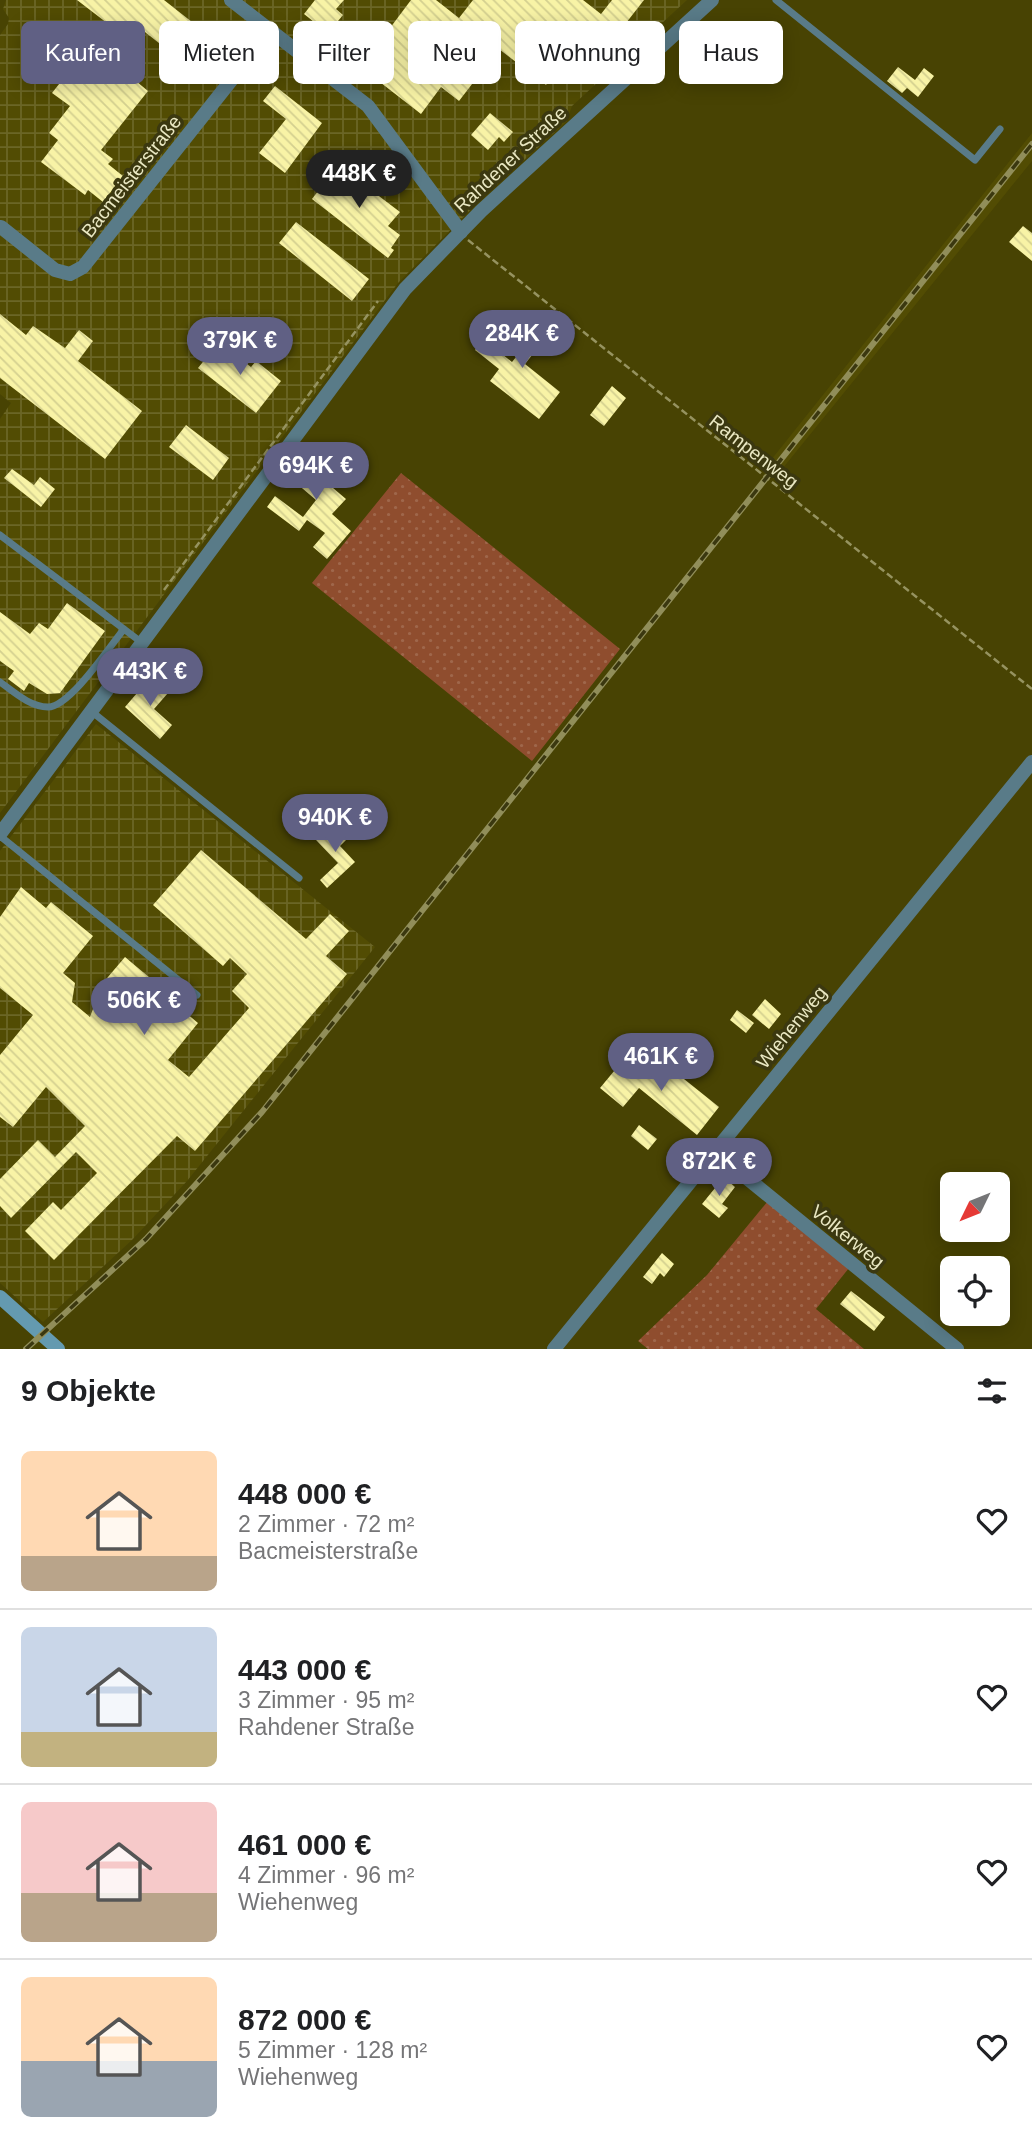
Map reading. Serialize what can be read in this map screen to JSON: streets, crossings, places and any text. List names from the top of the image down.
{
  "streets": {
    "street": [
      "Rahdener Straße",
      "Bacmeisterstraße",
      "Wiehenweg",
      "Volkerweg"
    ],
    "path": ["Rampenweg"]
  },
  "crossings": [
    ["Rahdener Straße", "Rampenweg"],
    ["Wiehenweg", "Volkerweg"]
  ],
  "north": "bottom left",
  "page": {
    "chip": [
      "Kaufen",
      "Mieten",
      "Filter",
      "Neu",
      "Wohnung",
      "Haus"
    ],
    "price": [
      "448K €",
      "284K €",
      "379K €",
      "694K €",
      "443K €",
      "940K €",
      "506K €",
      "461K €",
      "872K €"
    ],
    "heading": "9 Objekte",
    "list": [
      {
        "name": "448 000 €",
        "note": "2 Zimmer · 72 m² · Bacmeisterstraße"
      },
      {
        "name": "443 000 €",
        "note": "3 Zimmer · 95 m² · Rahdener Straße"
      },
      {
        "name": "461 000 €",
        "note": "4 Zimmer · 96 m² · Wiehenweg"
      },
      {
        "name": "872 000 €",
        "note": "5 Zimmer · 128 m² · Wiehenweg"
      }
    ]
  }
}
